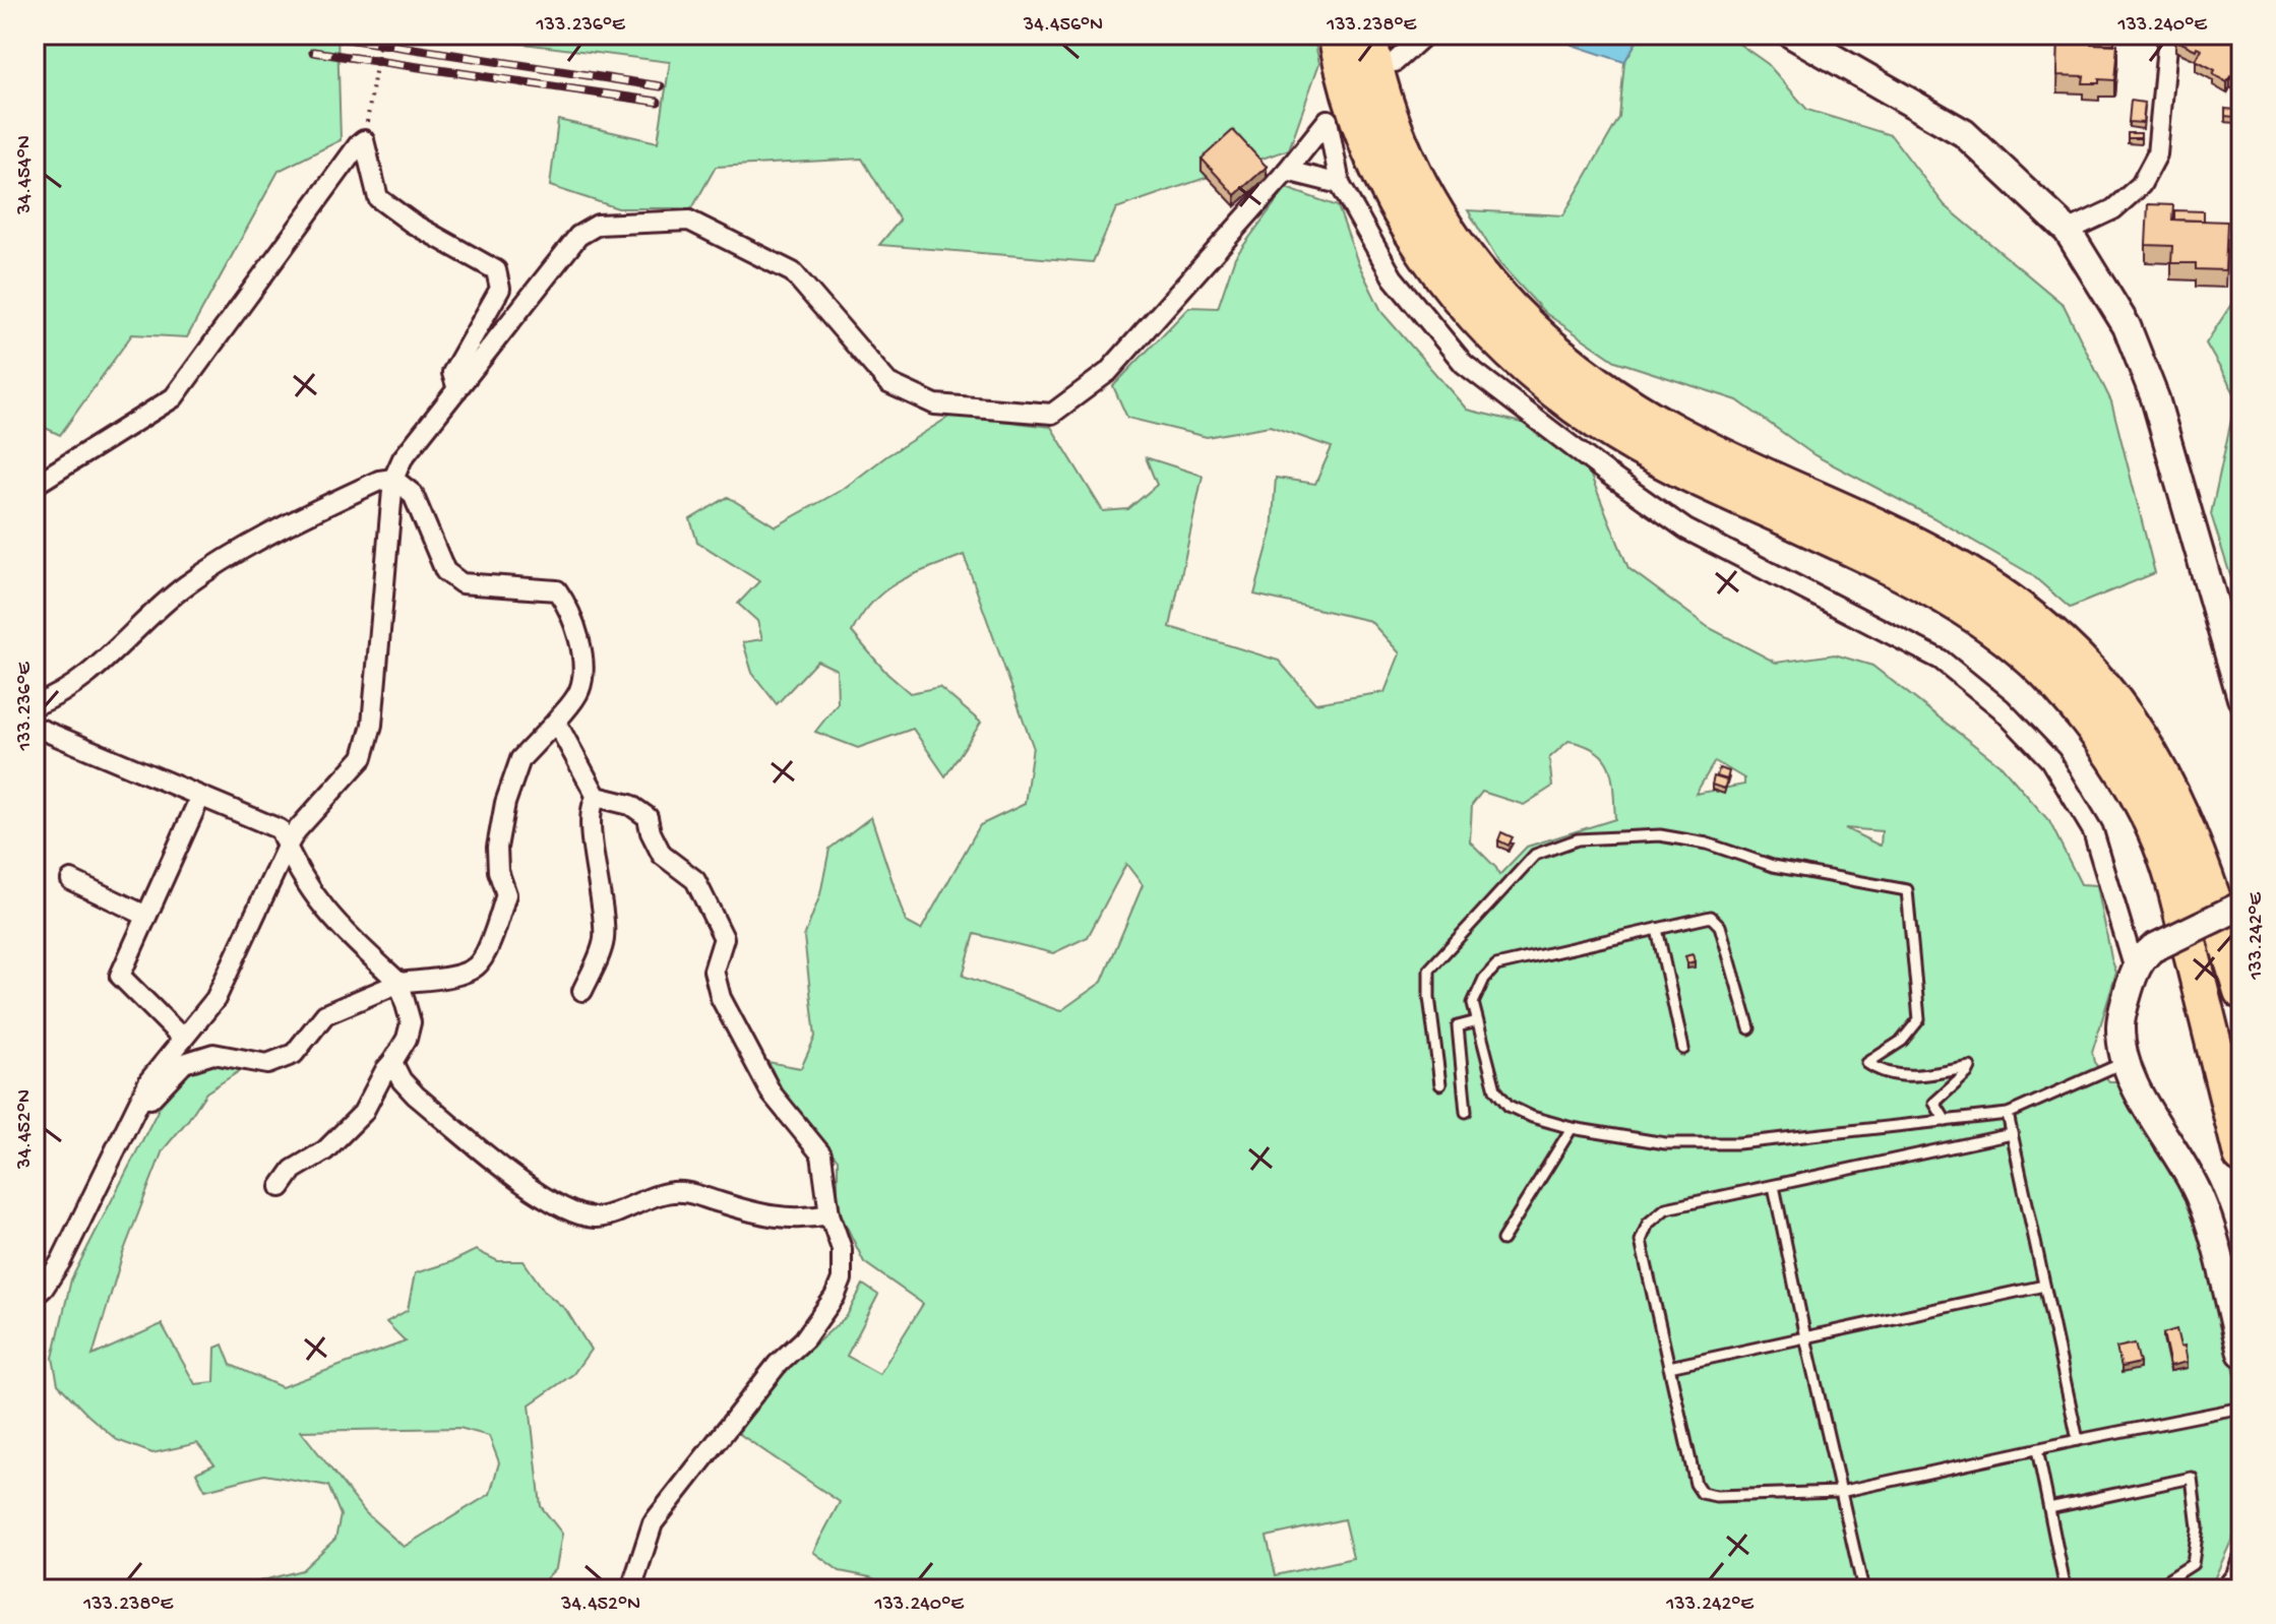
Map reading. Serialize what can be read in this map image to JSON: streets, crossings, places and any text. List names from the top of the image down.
{
  "coordinates": [
    "133.236°E",
    "34.456°N",
    "133.238°E",
    "133.240°E",
    "34.454°N",
    "133.242°E",
    "34.452°N"
  ]
}
